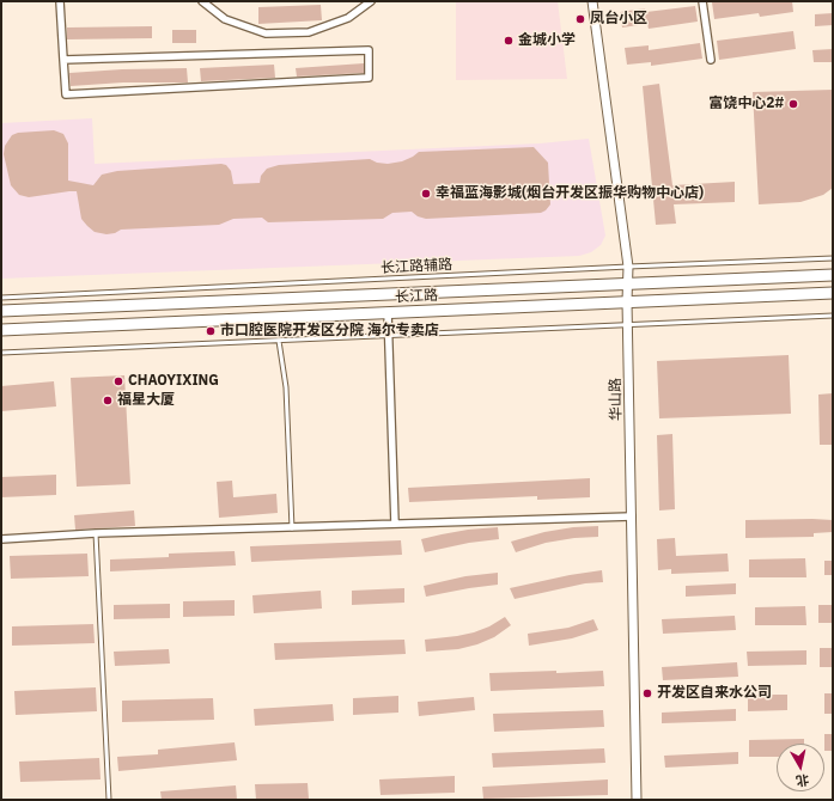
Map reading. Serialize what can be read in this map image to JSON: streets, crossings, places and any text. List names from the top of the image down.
{
  "streets": {
    "main road": ["长江路"],
    "street": ["华山路"],
    "lane": ["长江路辅路"]
  },
  "crossings": [
    ["长江路辅路", "华山路"],
    ["长江路", "华山路"]
  ],
  "places": [
    "凤台小区",
    "金城小学",
    "富饶中心2#",
    "幸福蓝海影城(烟台开发区振华购物中心店)",
    "市口腔医院开发区分院 海尔专卖店",
    "CHAOYIXING",
    "福星大厦",
    "开发区自来水公司"
  ],
  "north": "bottom"
}
